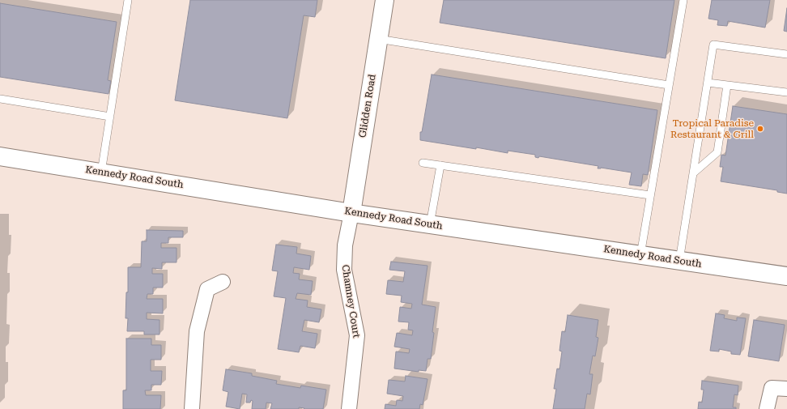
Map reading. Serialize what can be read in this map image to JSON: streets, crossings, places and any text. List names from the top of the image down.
{
  "streets": {
    "main road": ["Glidden Road", "Kennedy Road South"],
    "street": ["Chamney Court"]
  },
  "crossings": [
    ["Glidden Road", "Kennedy Road South"],
    ["Glidden Road", "Chamney Court"],
    ["Kennedy Road South", "Chamney Court"]
  ],
  "places": ["Tropical Paradise Restaurant & Grill"]
}
